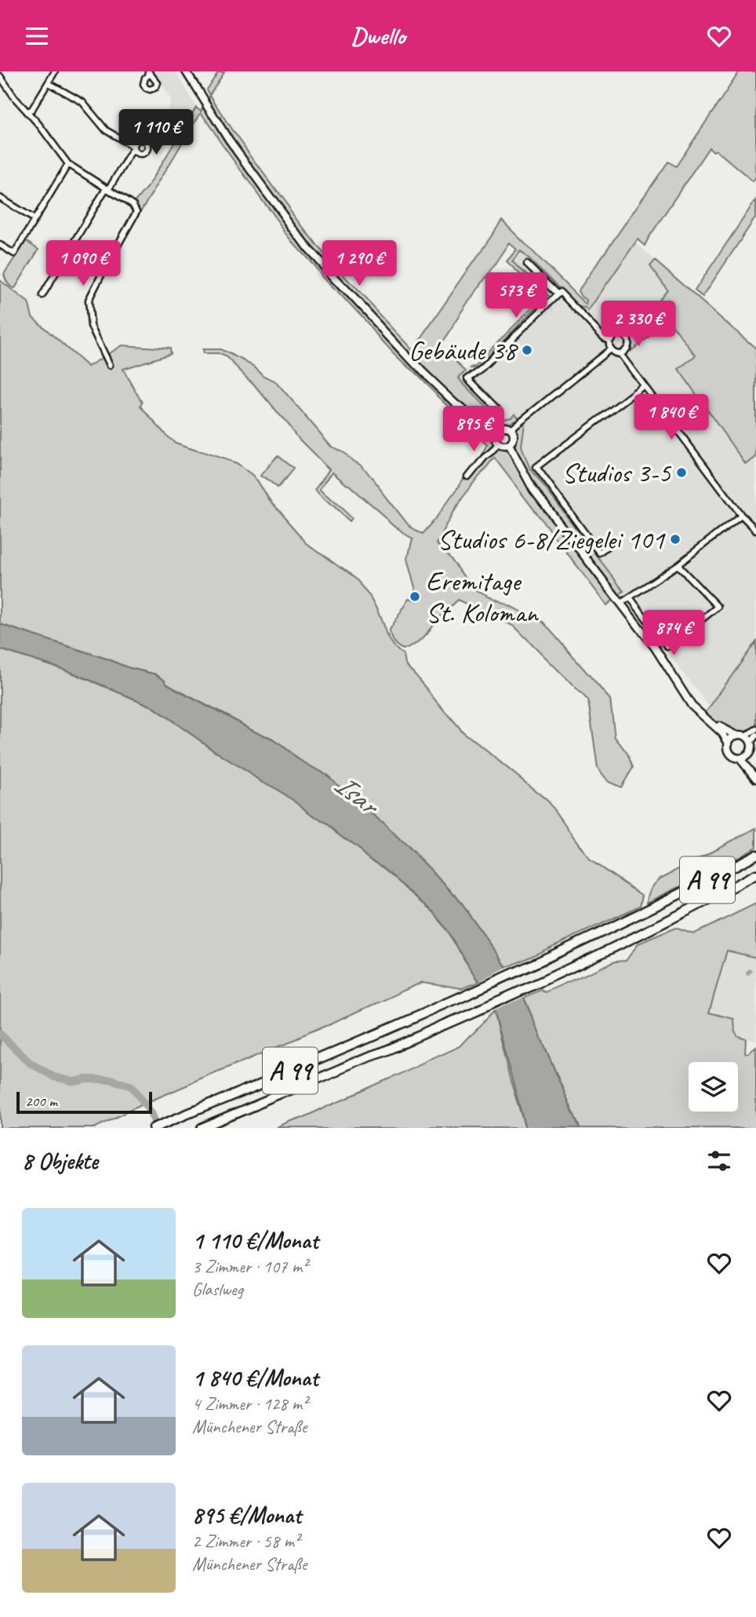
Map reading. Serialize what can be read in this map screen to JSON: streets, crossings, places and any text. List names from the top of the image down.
{
  "streets": {
    "highway": ["A 99"]
  },
  "water": ["Isar"],
  "places": [
    "Gebäude 38",
    "Studios 3-5",
    "Studios 6-8/Ziegelei 101",
    "Eremitage St. Koloman"
  ],
  "scale_bar": "200 m",
  "page": {
    "header": "Dwello",
    "price": [
      "1 110 €",
      "1 090 €",
      "1 290 €",
      "573 €",
      "2 330 €",
      "1 840 €",
      "895 €",
      "874 €"
    ],
    "scale": "200 m",
    "heading": "8 Objekte",
    "list": [
      {
        "name": "1 110 €/Monat",
        "note": "3 Zimmer · 107 m² · Glaslweg"
      },
      {
        "name": "1 840 €/Monat",
        "note": "4 Zimmer · 128 m² · Münchener Straße"
      },
      {
        "name": "895 €/Monat",
        "note": "2 Zimmer · 58 m² · Münchener Straße"
      }
    ]
  }
}
